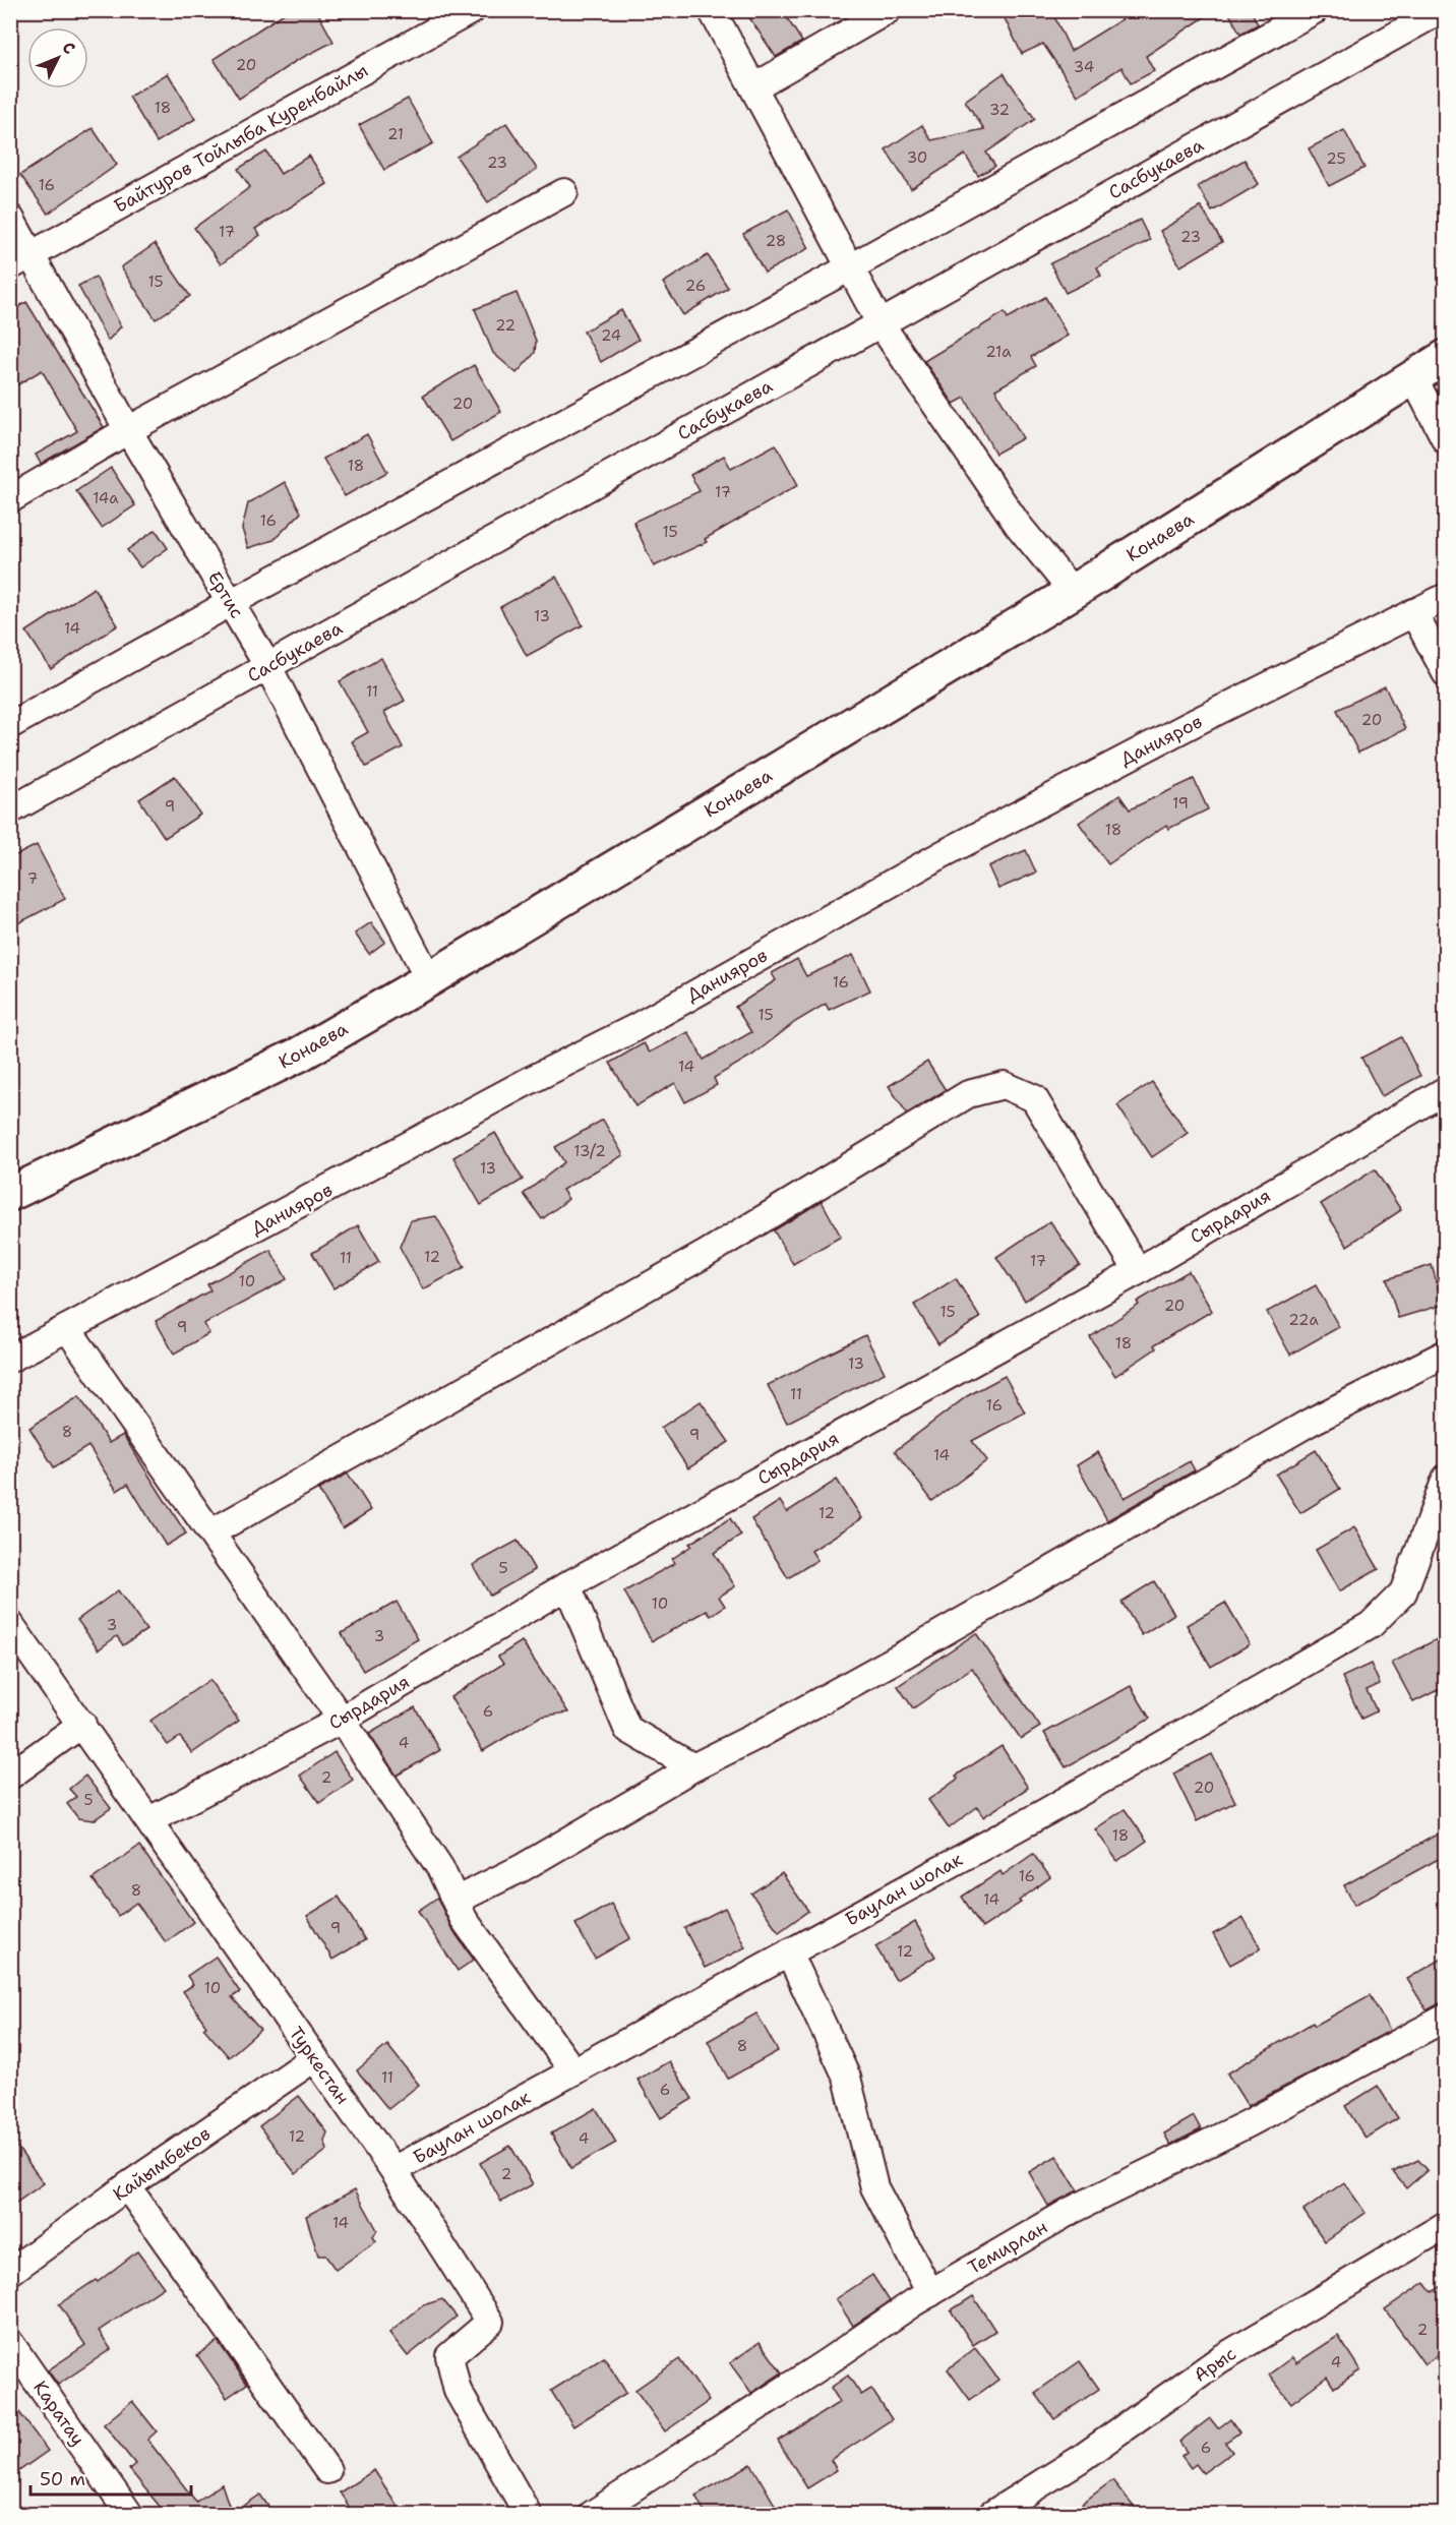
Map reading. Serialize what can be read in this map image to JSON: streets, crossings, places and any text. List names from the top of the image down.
{
  "streets": {
    "main road": ["Конаева"],
    "street": [
      "Байтуров Тойлыба Куренбайлы",
      "Сасбукаева",
      "Ертис",
      "Данияров",
      "Сырдария",
      "Баулан шолак",
      "Туркестан",
      "Кайымбеков",
      "Темирлан",
      "Арыс",
      "Каратау"
    ]
  },
  "crossings": [
    ["Байтуров Тойлыба Куренбайлы", "Ертис"],
    ["Сасбукаева", "Ертис"],
    ["Конаева", "Ертис"],
    ["Сырдария", "Туркестан"],
    ["Баулан шолак", "Туркестан"],
    ["Туркестан", "Кайымбеков"]
  ],
  "house_numbers": [
    "20",
    "34",
    "18",
    "32",
    "21",
    "30",
    "25",
    "23",
    "16",
    "17",
    "23",
    "28",
    "15",
    "26",
    "22",
    "24",
    "21а",
    "20",
    "18",
    "17",
    "14а",
    "16",
    "15",
    "13",
    "14",
    "11",
    "20",
    "19",
    "9",
    "18",
    "7",
    "16",
    "15",
    "14",
    "13/2",
    "13",
    "12",
    "11",
    "17",
    "10",
    "20",
    "15",
    "22а",
    "9",
    "18",
    "13",
    "11",
    "16",
    "8",
    "9",
    "14",
    "12",
    "5",
    "10",
    "3",
    "3",
    "6",
    "4",
    "2",
    "20",
    "5",
    "18",
    "16",
    "8",
    "14",
    "9",
    "12",
    "10",
    "8",
    "11",
    "6",
    "12",
    "4",
    "2",
    "14",
    "2",
    "4",
    "6"
  ],
  "scale_bar": "50 m",
  "north": "top right"
}
